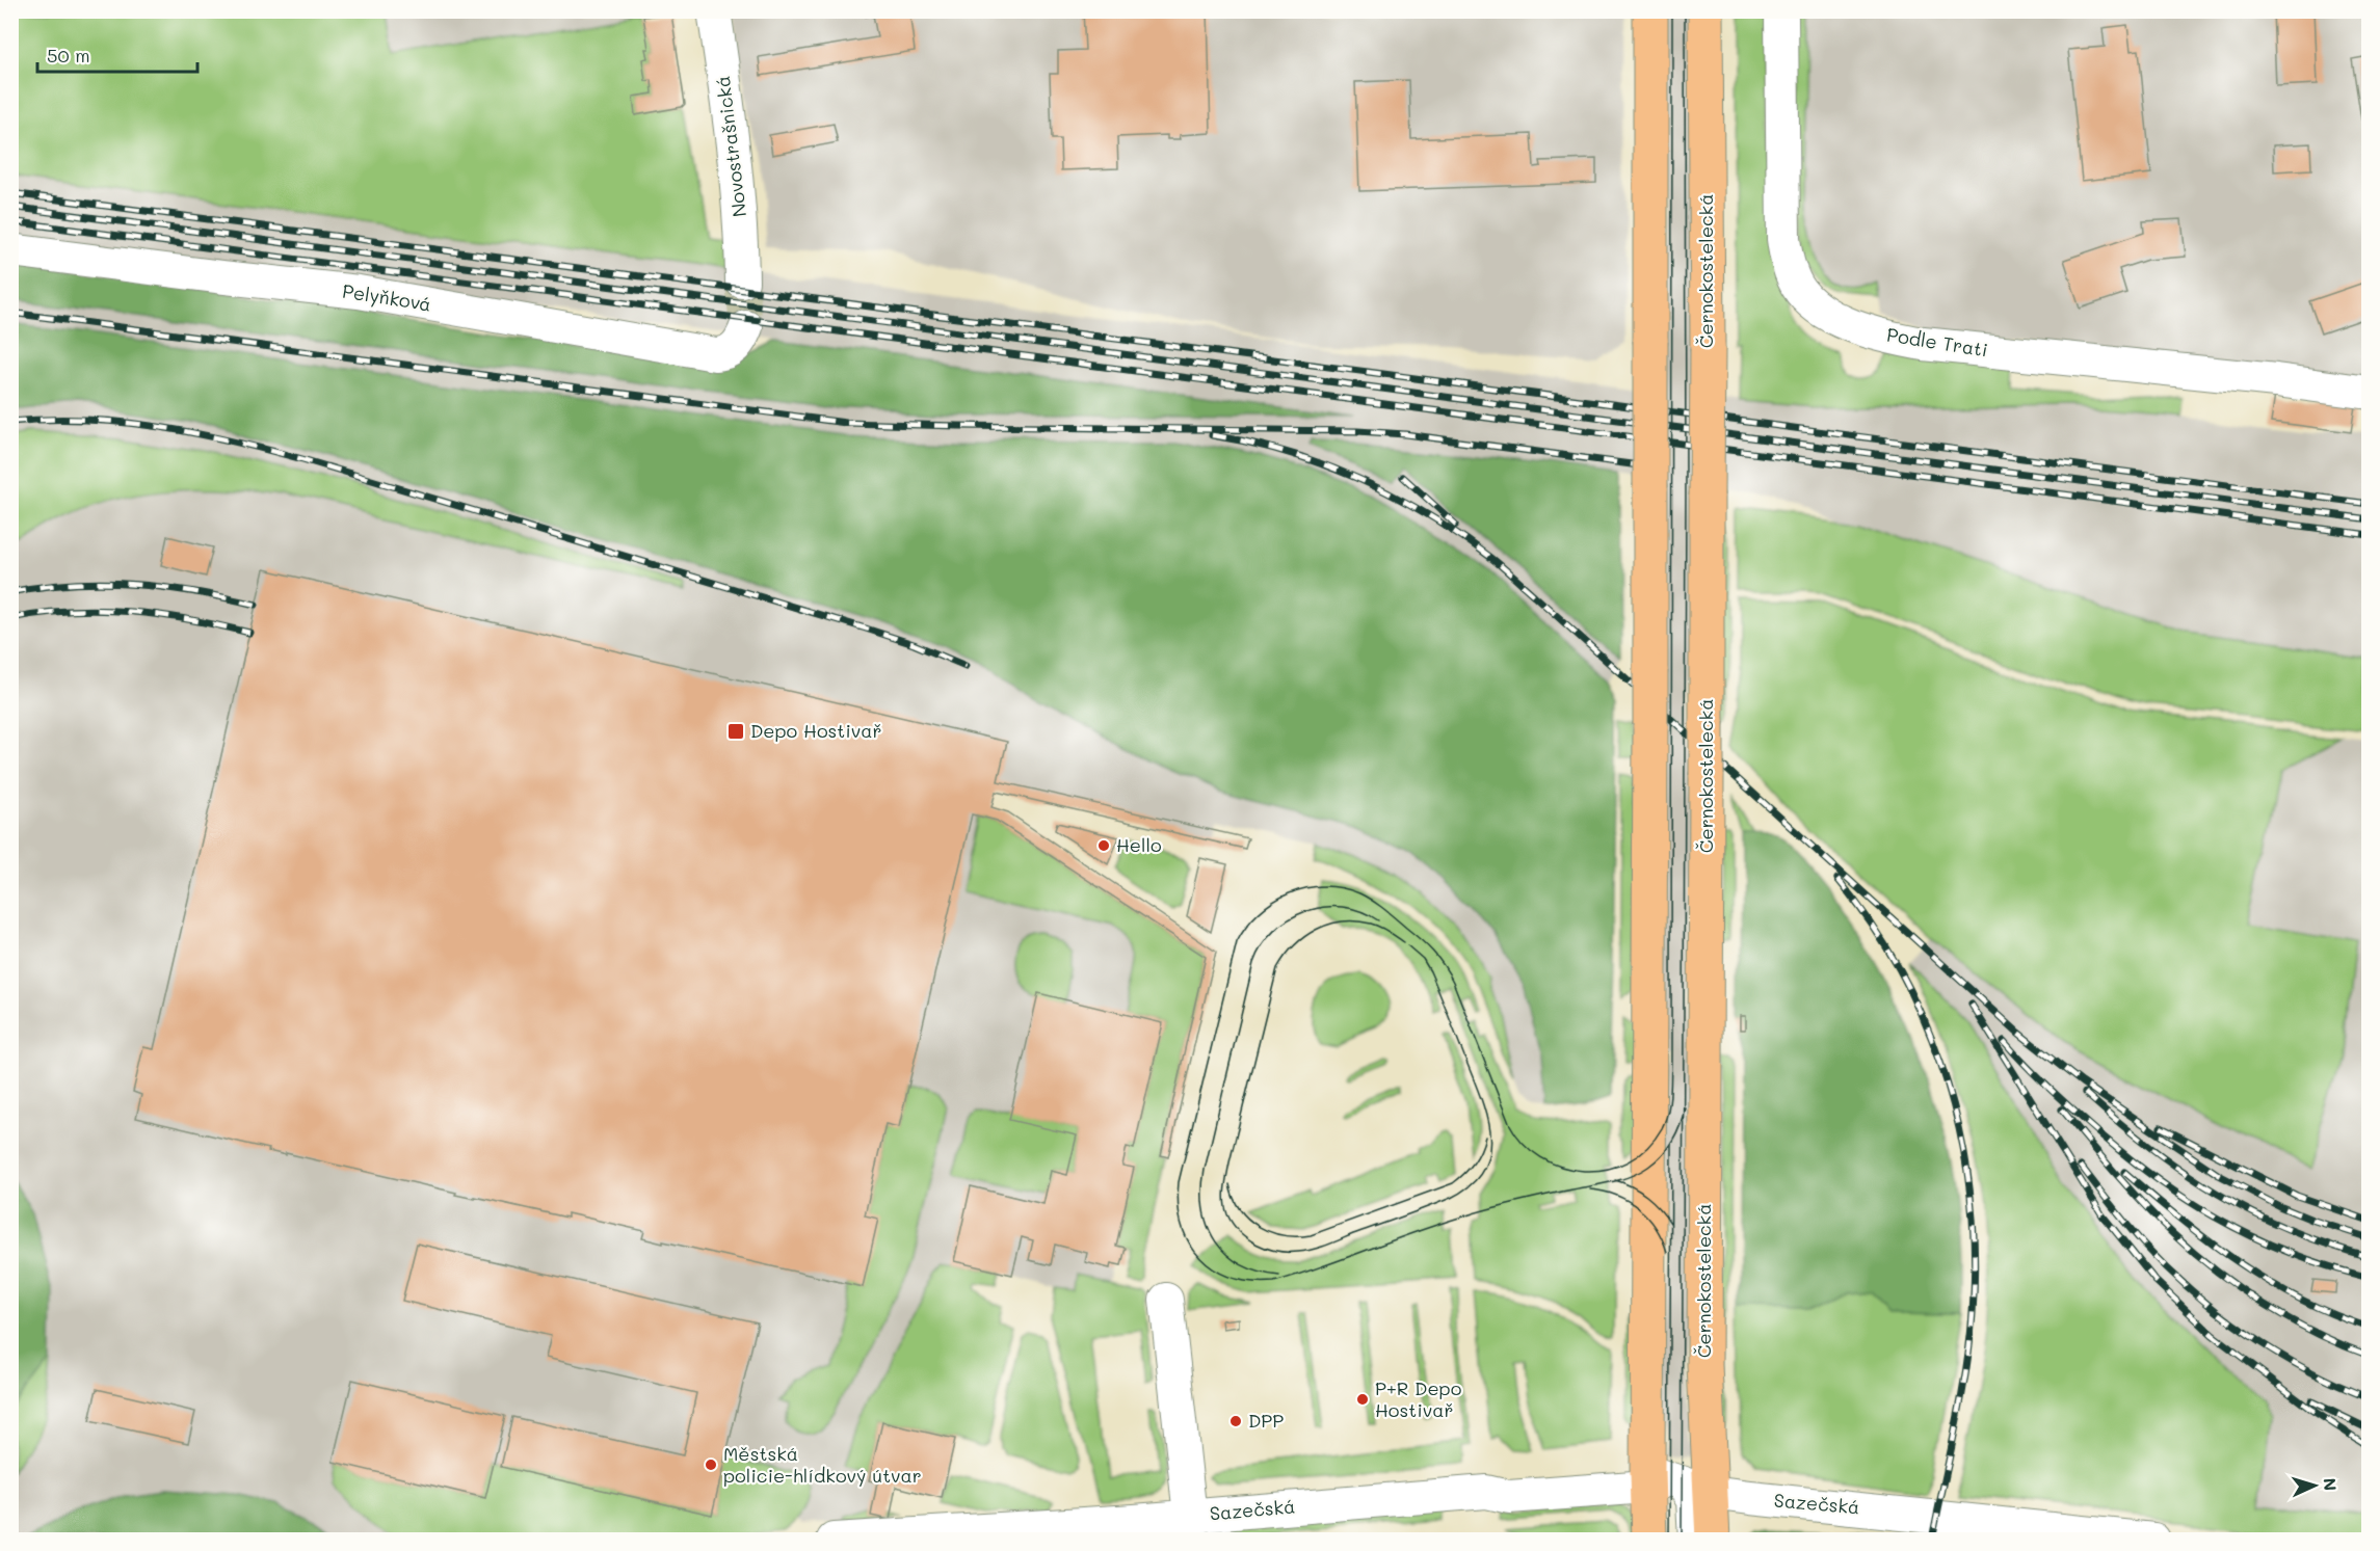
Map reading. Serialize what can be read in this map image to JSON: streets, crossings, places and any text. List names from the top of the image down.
{
  "streets": {
    "main road": ["Černokostelecká"],
    "street": [
      "Novostrašnická",
      "Pelyňková",
      "Podle Trati",
      "Sazečská"
    ]
  },
  "crossings": [
    ["Černokostelecká", "Sazečská"]
  ],
  "places": {
    "transit": ["Depo Hostivař"],
    "other": [
      "Hello",
      "P+R Depo Hostivař",
      "DPP",
      "Městská policie-hlídkový útvar"
    ]
  },
  "scale_bar": "50 m",
  "north": "right"
}
